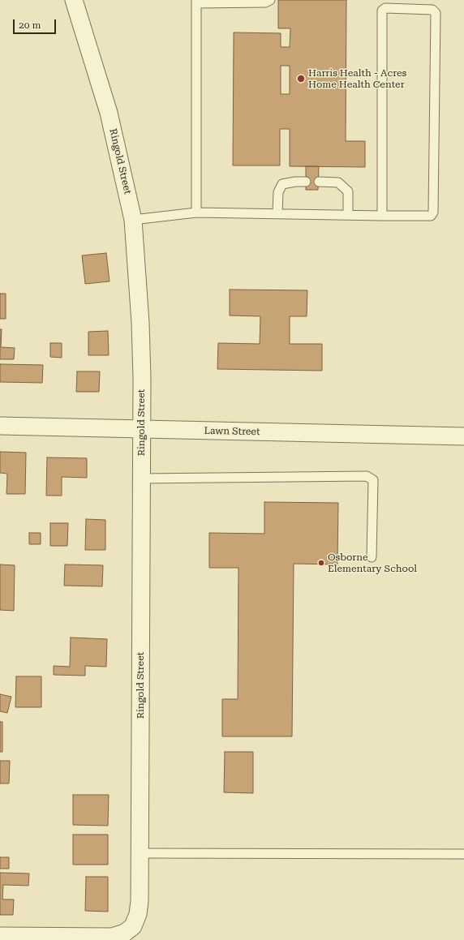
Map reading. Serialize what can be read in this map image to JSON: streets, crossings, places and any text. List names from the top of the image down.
{
  "streets": {
    "street": ["Ringold Street", "Lawn Street"]
  },
  "crossings": [
    ["Ringold Street", "Lawn Street"]
  ],
  "places": ["Harris Health - Acres Home Health Center", "Osborne Elementary School"],
  "scale_bar": "20 m"
}
